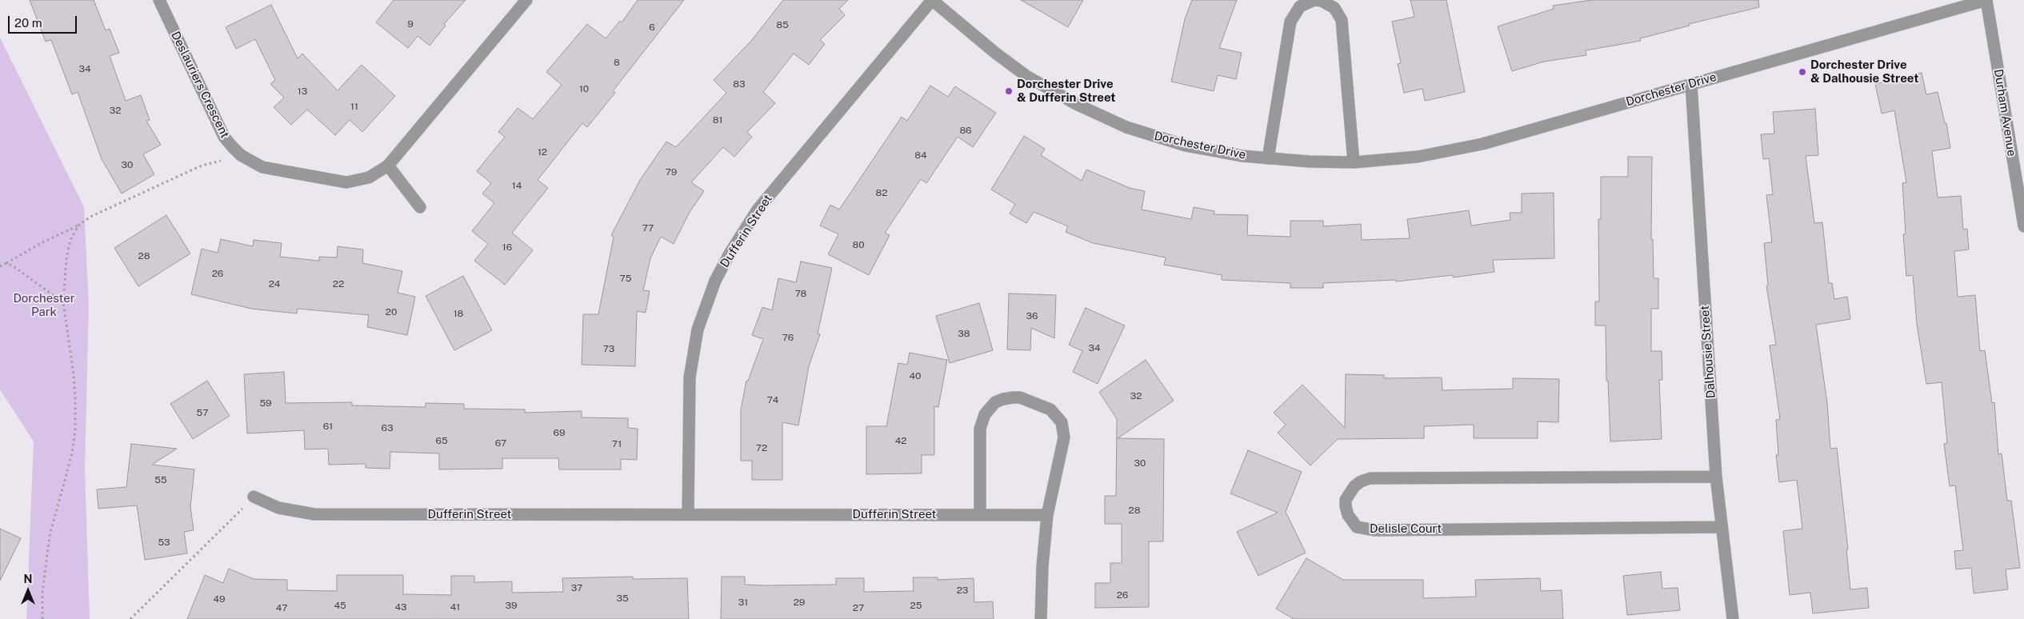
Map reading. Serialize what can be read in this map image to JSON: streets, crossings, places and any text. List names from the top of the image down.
{
  "streets": {
    "street": [
      "Deslauriers Crescent",
      "Dorchester Drive",
      "Durham Avenue",
      "Dufferin Street",
      "Dalhousie Street",
      "Delisle Court"
    ]
  },
  "crossings": [
    ["Dorchester Drive", "Durham Avenue"],
    ["Dorchester Drive", "Dufferin Street"],
    ["Dorchester Drive", "Dalhousie Street"],
    ["Dalhousie Street", "Delisle Court"]
  ],
  "parks": ["Dorchester Park"],
  "places": ["Dorchester Drive & Dalhousie Street", "Dorchester Drive & Dufferin Street"],
  "house_numbers": [
    "9",
    "85",
    "6",
    "8",
    "34",
    "83",
    "10",
    "13",
    "11",
    "32",
    "81",
    "86",
    "12",
    "84",
    "30",
    "79",
    "14",
    "82",
    "77",
    "80",
    "16",
    "28",
    "26",
    "75",
    "24",
    "22",
    "78",
    "20",
    "18",
    "36",
    "38",
    "76",
    "34",
    "73",
    "40",
    "32",
    "74",
    "59",
    "57",
    "61",
    "63",
    "69",
    "65",
    "42",
    "67",
    "71",
    "72",
    "30",
    "55",
    "28",
    "53",
    "37",
    "23",
    "26",
    "35",
    "49",
    "31",
    "29",
    "45",
    "39",
    "25",
    "43",
    "41",
    "47",
    "27"
  ],
  "scale_bar": "20 m",
  "north": "top"
}
